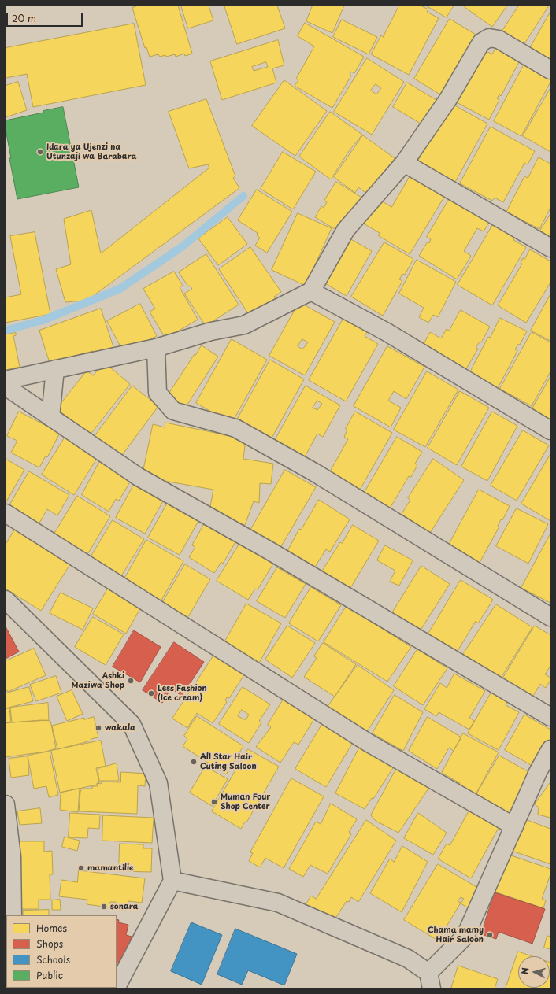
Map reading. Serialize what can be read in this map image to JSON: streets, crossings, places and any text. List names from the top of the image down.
{
  "places": [
    "Idara ya Ujenzi na Utunzaji wa Barabara",
    "Ashki Maziwa Shop",
    "Less Fashion (Ice cream)",
    "wakala",
    "All Star Hair Cuting Saloon",
    "Muman Four Shop Center",
    "mamantilie",
    "sonara",
    "Chama mamy Hair Saloon"
  ],
  "legend": [
    "Homes",
    "Shops",
    "Schools",
    "Public"
  ],
  "scale_bar": "20 m",
  "north": "left"
}
